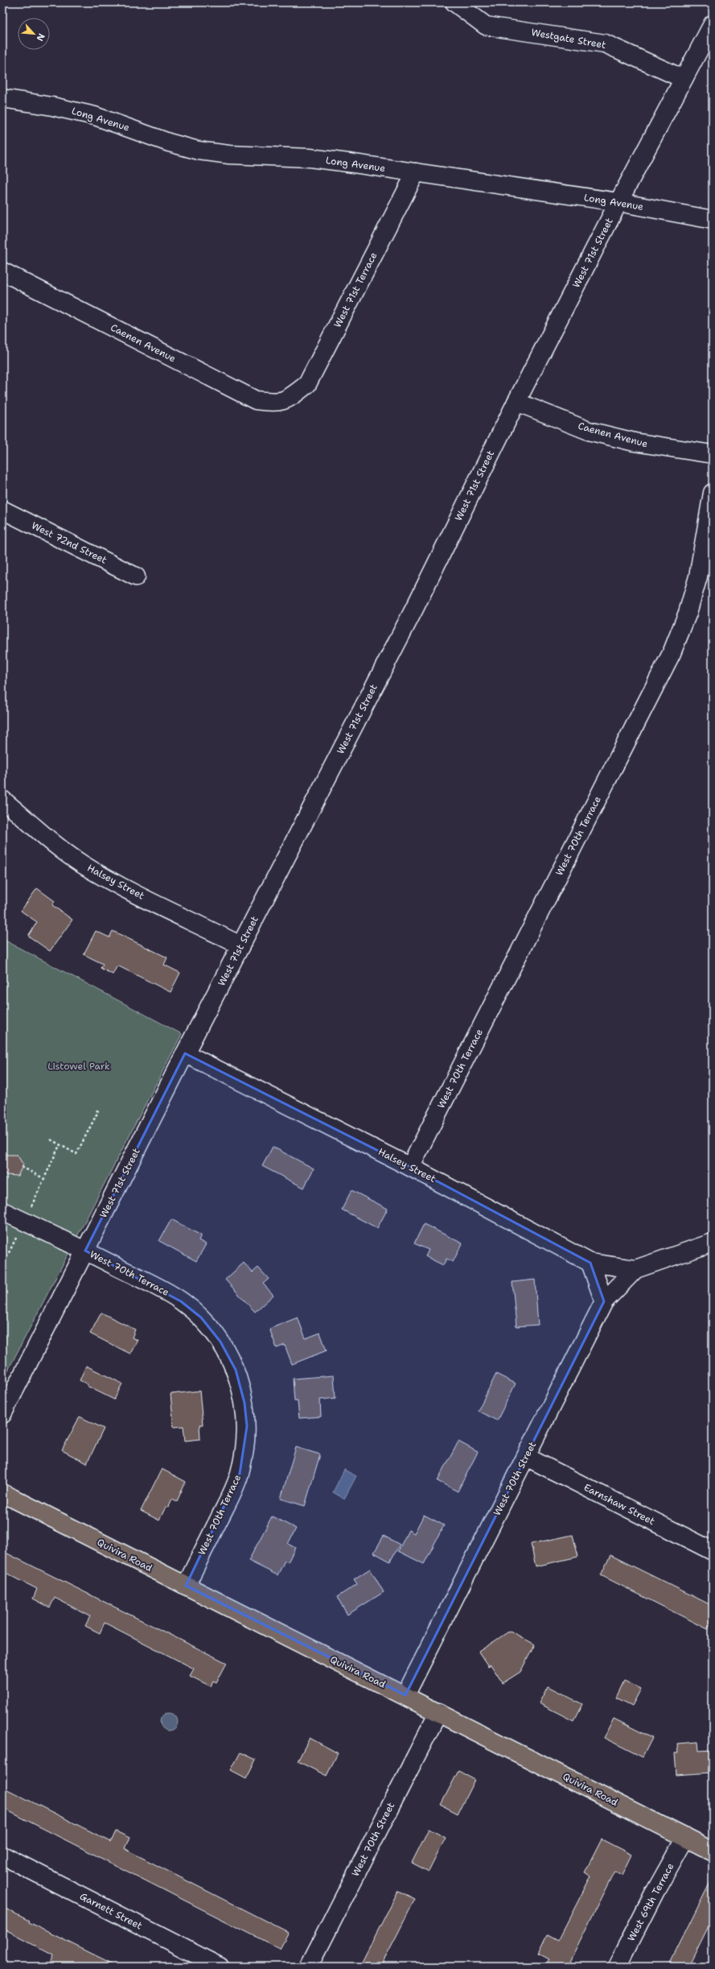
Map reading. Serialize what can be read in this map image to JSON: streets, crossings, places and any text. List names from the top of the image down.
{
  "streets": {
    "main road": ["Quivira Road"],
    "street": [
      "Westgate Street",
      "Long Avenue",
      "West 71st Street",
      "West 71st Terrace",
      "Caenen Avenue",
      "West 72nd Street",
      "West 70th Terrace",
      "Halsey Street",
      "West 70th Street",
      "Earnshaw Street",
      "West 69th Terrace",
      "Garnett Street"
    ]
  },
  "crossings": [
    ["Westgate Street", "West 71st Street"],
    ["Long Avenue", "West 71st Street"],
    ["Long Avenue", "West 71st Terrace"],
    ["West 71st Street", "Caenen Avenue"],
    ["West 71st Street", "West 70th Terrace"],
    ["West 71st Street", "Halsey Street"],
    ["West 71st Terrace", "Caenen Avenue"],
    ["West 70th Terrace", "Halsey Street"],
    ["West 70th Terrace", "Quivira Road"],
    ["Halsey Street", "West 70th Street"],
    ["West 70th Street", "Earnshaw Street"],
    ["West 70th Street", "Quivira Road"],
    ["Quivira Road", "West 69th Terrace"]
  ],
  "parks": ["Listowel Park"],
  "north": "bottom right"
}
